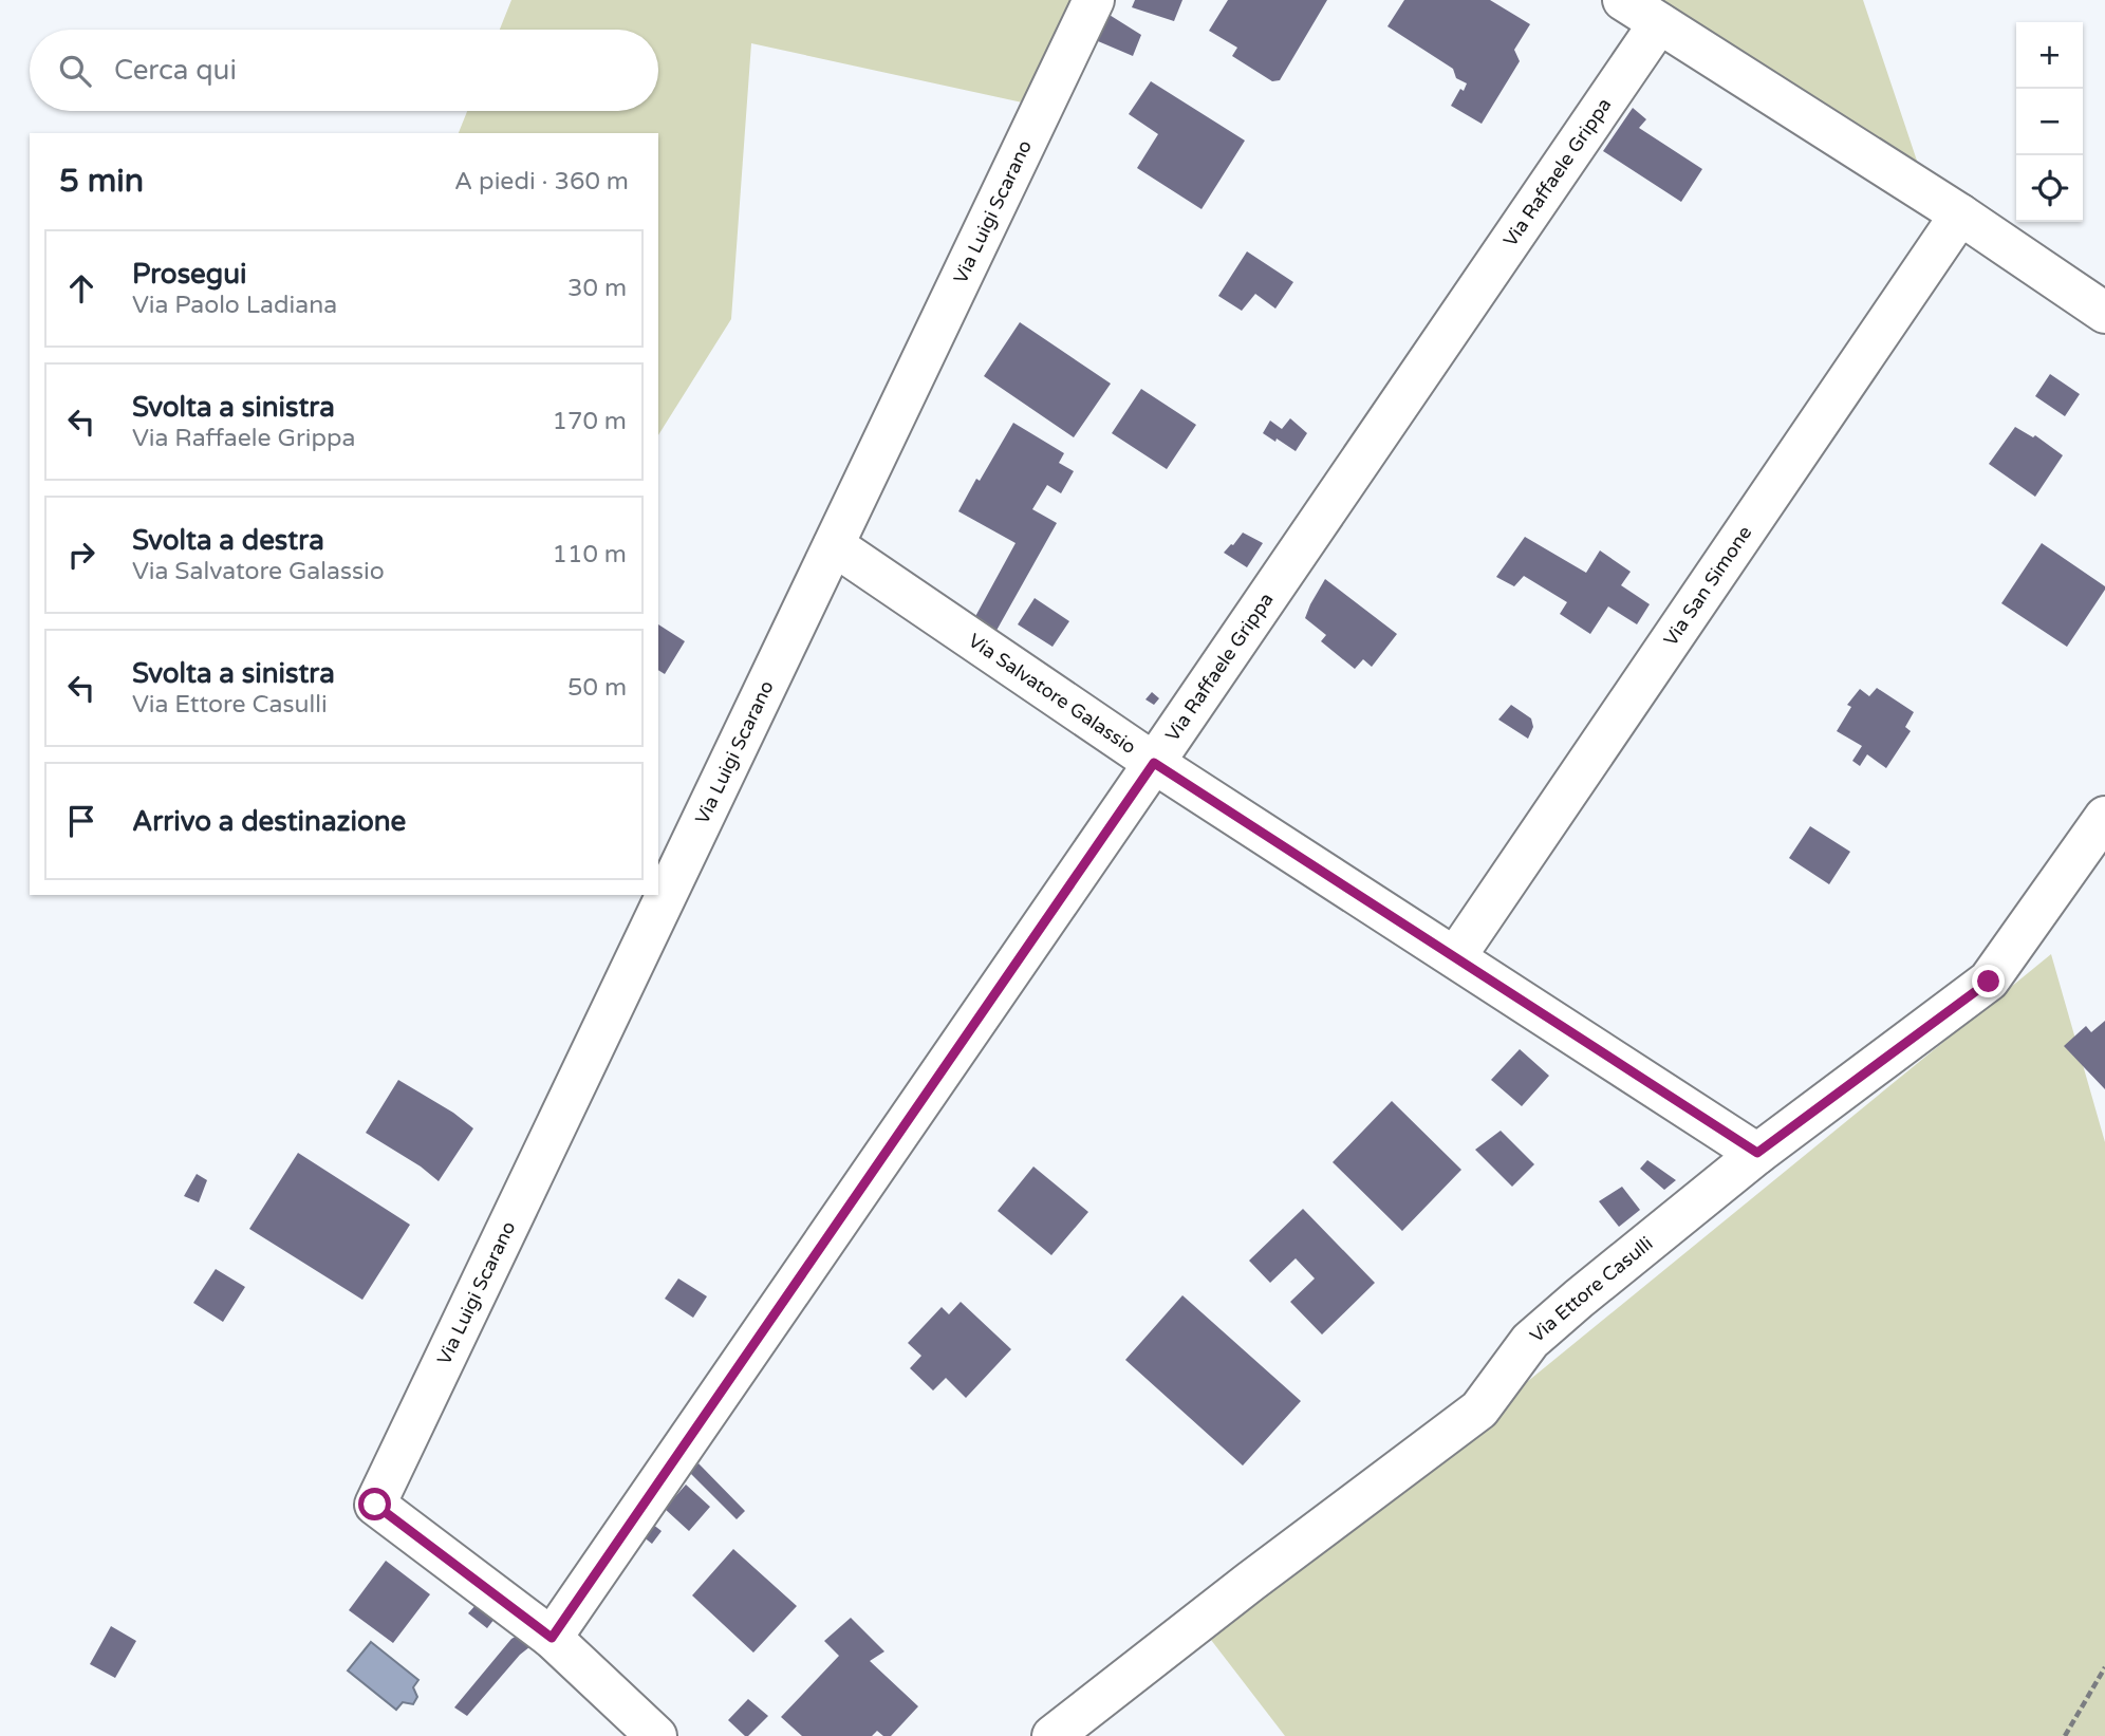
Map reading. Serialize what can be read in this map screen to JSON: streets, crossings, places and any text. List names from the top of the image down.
{
  "streets": {
    "street": [
      "Via Raffaele Grippa",
      "Via Luigi Scarano",
      "Via San Simone",
      "Via Salvatore Galassio",
      "Via Ettore Casulli"
    ]
  },
  "crossings": [
    ["Via Raffaele Grippa", "Via Luigi Scarano"],
    ["Via Raffaele Grippa", "Via Salvatore Galassio"],
    ["Via Luigi Scarano", "Via Salvatore Galassio"],
    ["Via San Simone", "Via Salvatore Galassio"],
    ["Via Salvatore Galassio", "Via Ettore Casulli"]
  ],
  "page": {
    "map_buttons": ["+", "−"],
    "search": "Cerca qui",
    "heading": ["5 min", "A piedi · 360 m"],
    "list": [
      ["Prosegui", "Via Paolo Ladiana", "30 m"],
      ["Svolta a sinistra", "Via Raffaele Grippa", "170 m"],
      ["Svolta a destra", "Via Salvatore Galassio", "110 m"],
      ["Svolta a sinistra", "Via Ettore Casulli", "50 m"],
      "Arrivo a destinazione"
    ]
  }
}
